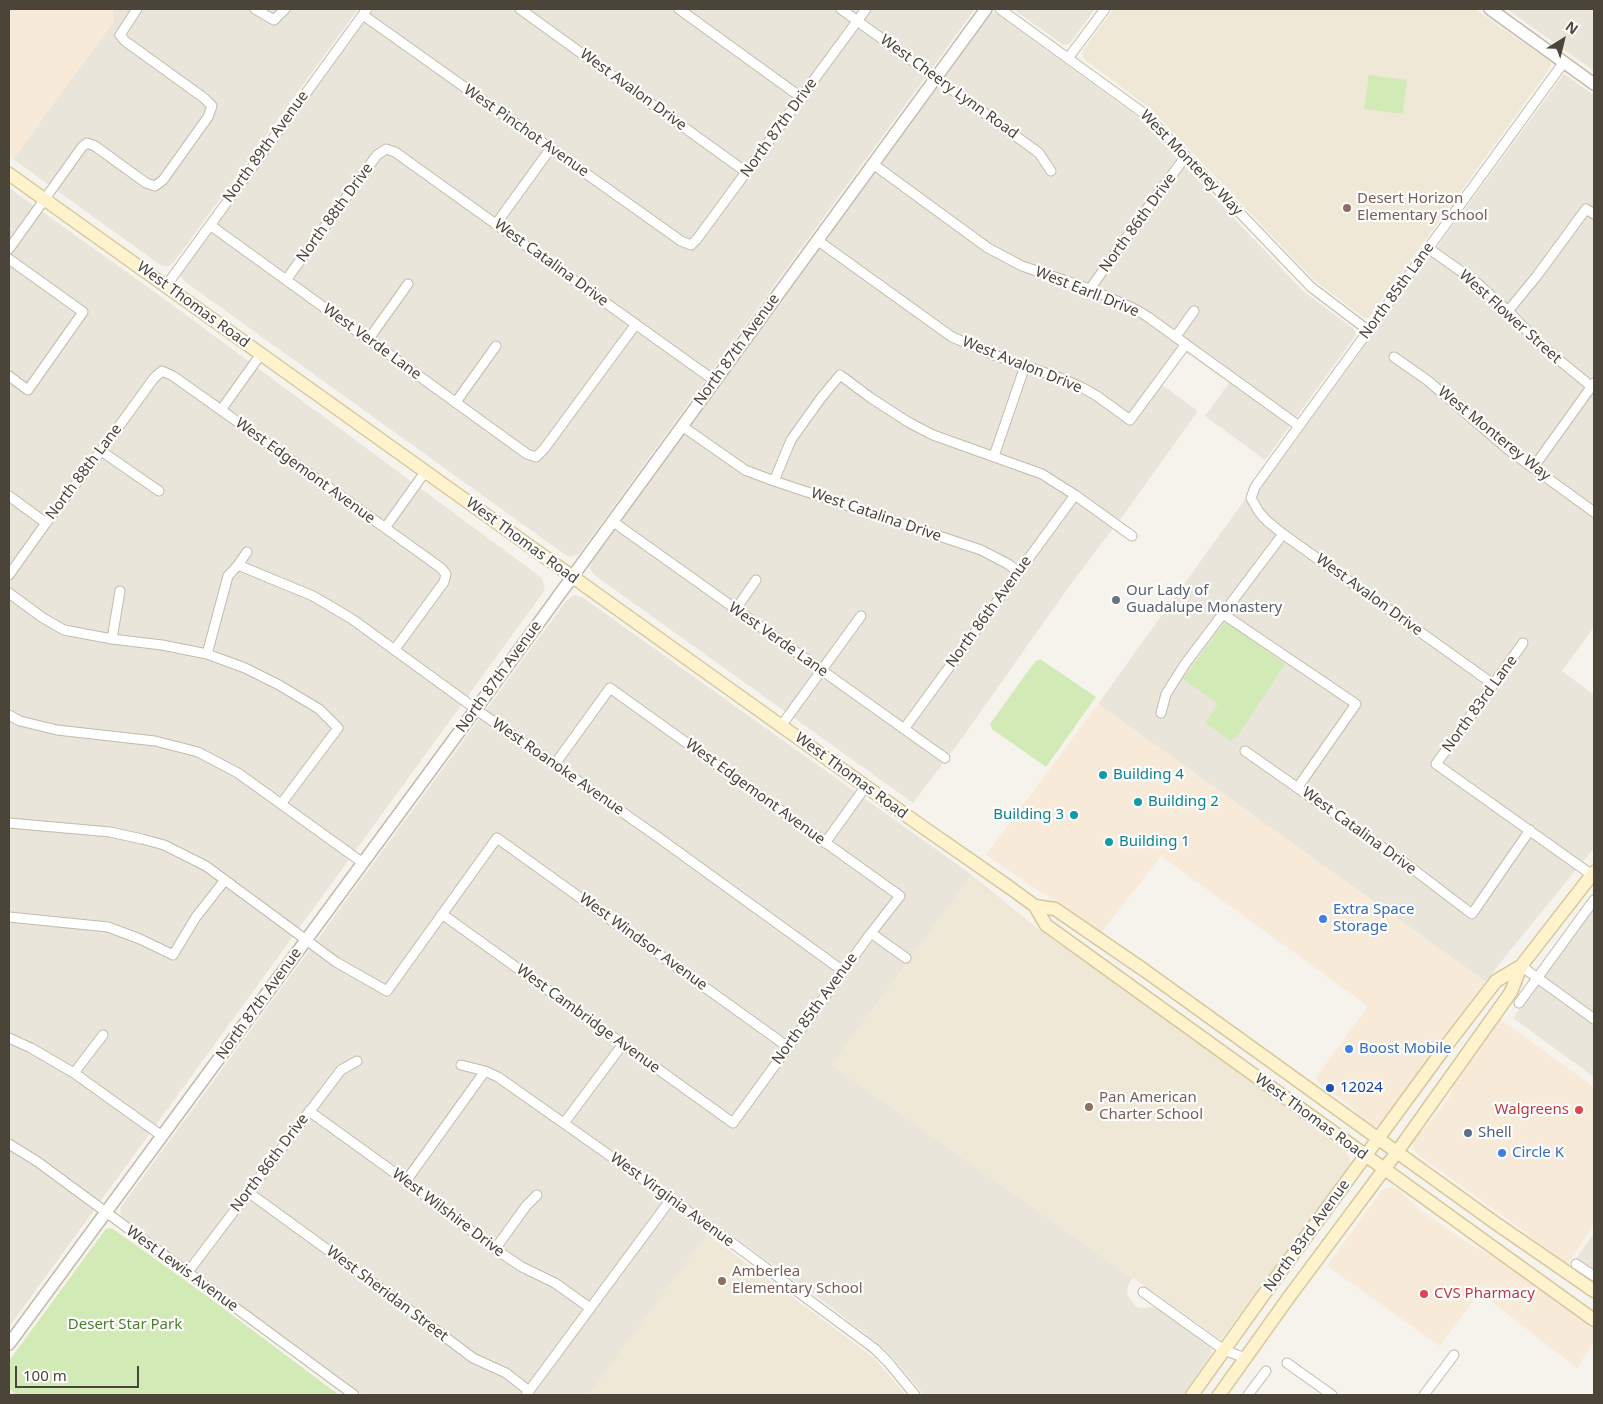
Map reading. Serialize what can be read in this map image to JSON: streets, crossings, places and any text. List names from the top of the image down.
{
  "streets": {
    "main road": ["West Thomas Road", "North 83rd Avenue"],
    "street": [
      "West Cheery Lynn Road",
      "West Avalon Drive",
      "North 87th Drive",
      "West Pinchot Avenue",
      "North 89th Avenue",
      "West Monterey Way",
      "North 88th Drive",
      "North 86th Drive",
      "West Catalina Drive",
      "North 85th Lane",
      "West Earll Drive",
      "West Flower Street",
      "West Verde Lane",
      "North 87th Avenue",
      "West Edgemont Avenue",
      "North 88th Lane",
      "North 86th Avenue",
      "North 83rd Lane",
      "West Roanoke Avenue",
      "West Windsor Avenue",
      "North 85th Avenue",
      "West Cambridge Avenue",
      "West Virginia Avenue",
      "West Wilshire Drive",
      "West Lewis Avenue",
      "West Sheridan Street"
    ]
  },
  "crossings": [
    ["West Cheery Lynn Road", "North 87th Drive"],
    ["West Cheery Lynn Road", "North 87th Avenue"],
    ["West Avalon Drive", "North 87th Drive"],
    ["West Avalon Drive", "North 85th Lane"],
    ["West Avalon Drive", "West Earll Drive"],
    ["West Avalon Drive", "North 87th Avenue"],
    ["West Avalon Drive", "North 83rd Lane"],
    ["North 87th Drive", "West Pinchot Avenue"],
    ["West Pinchot Avenue", "North 89th Avenue"],
    ["North 89th Avenue", "West Thomas Road"],
    ["North 89th Avenue", "West Verde Lane"],
    ["West Monterey Way", "North 86th Drive"],
    ["West Monterey Way", "North 85th Lane"],
    ["North 88th Drive", "West Catalina Drive"],
    ["North 88th Drive", "West Verde Lane"],
    ["North 86th Drive", "West Earll Drive"],
    ["North 86th Drive", "West Wilshire Drive"],
    ["North 86th Drive", "West Lewis Avenue"],
    ["North 86th Drive", "West Sheridan Street"],
    ["West Catalina Drive", "West Verde Lane"],
    ["West Catalina Drive", "North 87th Avenue"],
    ["West Catalina Drive", "North 86th Avenue"],
    ["West Catalina Drive", "North 83rd Lane"],
    ["North 85th Lane", "West Earll Drive"],
    ["North 85th Lane", "West Flower Street"],
    ["West Earll Drive", "North 87th Avenue"],
    ["West Thomas Road", "North 87th Avenue"],
    ["West Thomas Road", "North 83rd Avenue"],
    ["West Verde Lane", "North 87th Avenue"],
    ["West Verde Lane", "North 86th Avenue"],
    ["North 87th Avenue", "West Roanoke Avenue"],
    ["North 87th Avenue", "West Lewis Avenue"],
    ["West Edgemont Avenue", "North 88th Lane"],
    ["West Edgemont Avenue", "West Roanoke Avenue"],
    ["West Edgemont Avenue", "North 85th Avenue"],
    ["West Roanoke Avenue", "North 85th Avenue"],
    ["West Windsor Avenue", "North 85th Avenue"],
    ["West Windsor Avenue", "West Cambridge Avenue"],
    ["North 85th Avenue", "West Cambridge Avenue"]
  ],
  "parks": ["Desert Star Park"],
  "places": [
    "Desert Horizon Elementary School",
    "Our Lady of Guadalupe Monastery",
    "Building 4",
    "Building 2",
    "Building 3",
    "Building 1",
    "Extra Space Storage",
    "Boost Mobile",
    "12024",
    "Pan American Charter School",
    "Walgreens",
    "Shell",
    "Circle K",
    "Amberlea Elementary School",
    "CVS Pharmacy"
  ],
  "scale_bar": "100 m",
  "north": "top right"
}
